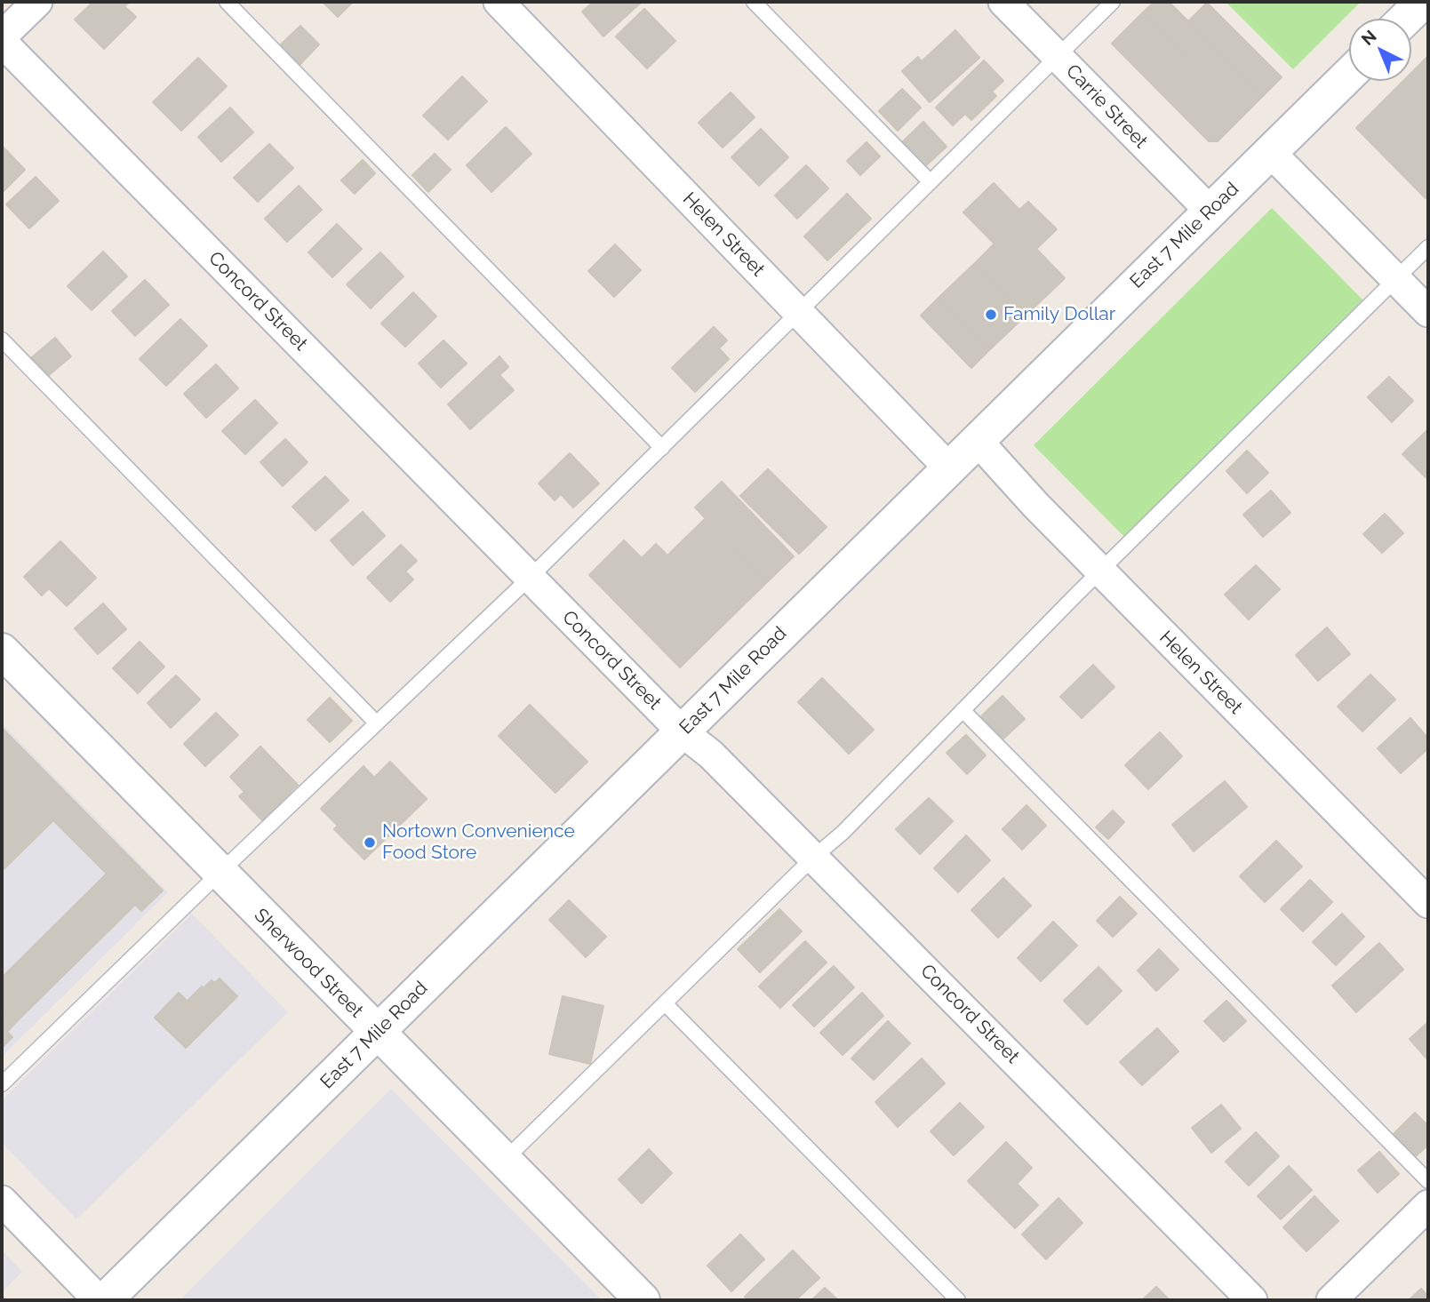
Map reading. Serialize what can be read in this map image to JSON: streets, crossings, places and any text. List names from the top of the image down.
{
  "streets": {
    "street": [
      "Carrie Street",
      "Helen Street",
      "East 7 Mile Road",
      "Concord Street",
      "Sherwood Street"
    ]
  },
  "crossings": [
    ["Carrie Street", "East 7 Mile Road"],
    ["Helen Street", "East 7 Mile Road"],
    ["East 7 Mile Road", "Concord Street"],
    ["East 7 Mile Road", "Sherwood Street"]
  ],
  "places": ["Family Dollar", "Nortown Convenience Food Store"],
  "north": "top left"
}
